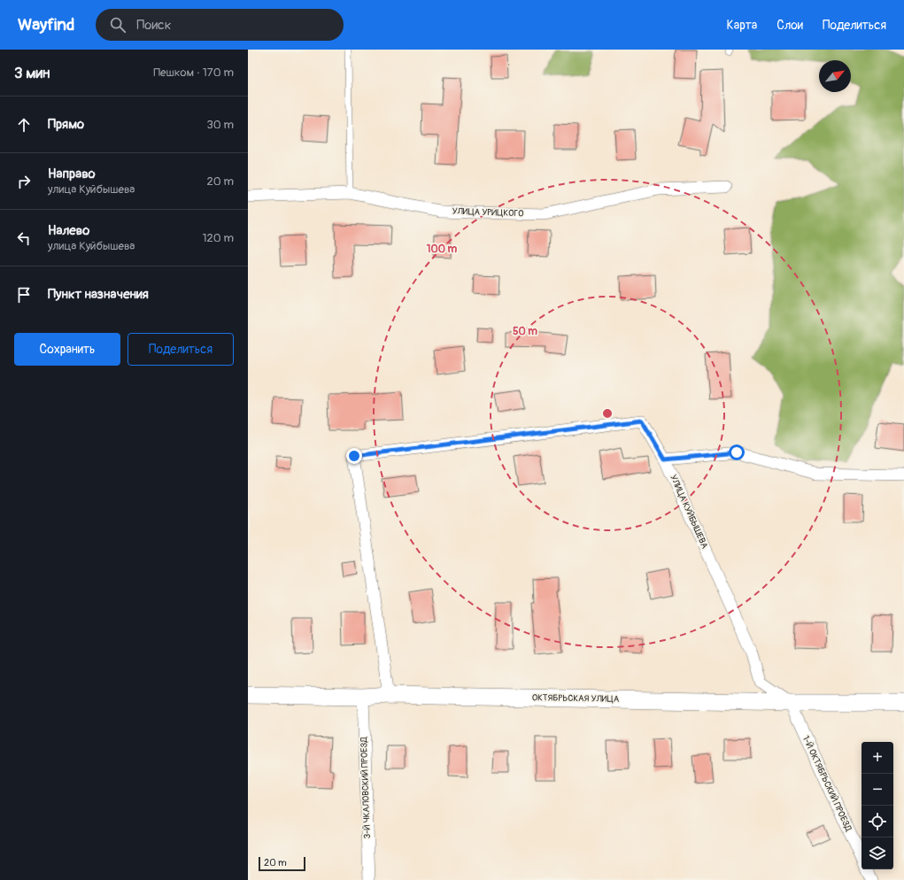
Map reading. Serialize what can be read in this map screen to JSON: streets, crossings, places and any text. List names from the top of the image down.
{
  "streets": {
    "street": [
      "УЛИЦА УРИЦКОГО",
      "УЛИЦА КУЙБЫШЕВА",
      "ОКТЯБРЬСКАЯ УЛИЦА",
      "1-Й ОКТЯБРЬСКИЙ ПРОЕЗД",
      "3-Й ЧКАЛОВСКИЙ ПРОЕЗД"
    ]
  },
  "crossings": [
    ["УЛИЦА КУЙБЫШЕВА", "ОКТЯБРЬСКАЯ УЛИЦА"],
    ["УЛИЦА КУЙБЫШЕВА", "1-Й ОКТЯБРЬСКИЙ ПРОЕЗД"],
    ["ОКТЯБРЬСКАЯ УЛИЦА", "1-Й ОКТЯБРЬСКИЙ ПРОЕЗД"],
    ["ОКТЯБРЬСКАЯ УЛИЦА", "3-Й ЧКАЛОВСКИЙ ПРОЕЗД"]
  ],
  "scale_bar": "20 m",
  "north": "top right",
  "page": {
    "header": "Wayfind",
    "search": "Поиск",
    "nav": ["Карта", "Слои", "Поделиться"],
    "heading": ["3 мин", "Пешком · 170 m"],
    "list": [
      ["Прямо", "30 m"],
      ["Направо", "улица Куйбышева", "20 m"],
      ["Налево", "улица Куйбышева", "120 m"],
      "Пункт назначения"
    ],
    "buttons": ["Сохранить", "Поделиться"],
    "map_buttons": ["+", "−"],
    "scale": "20 m"
  },
  "rings": ["100 m", "50 m"]
}
